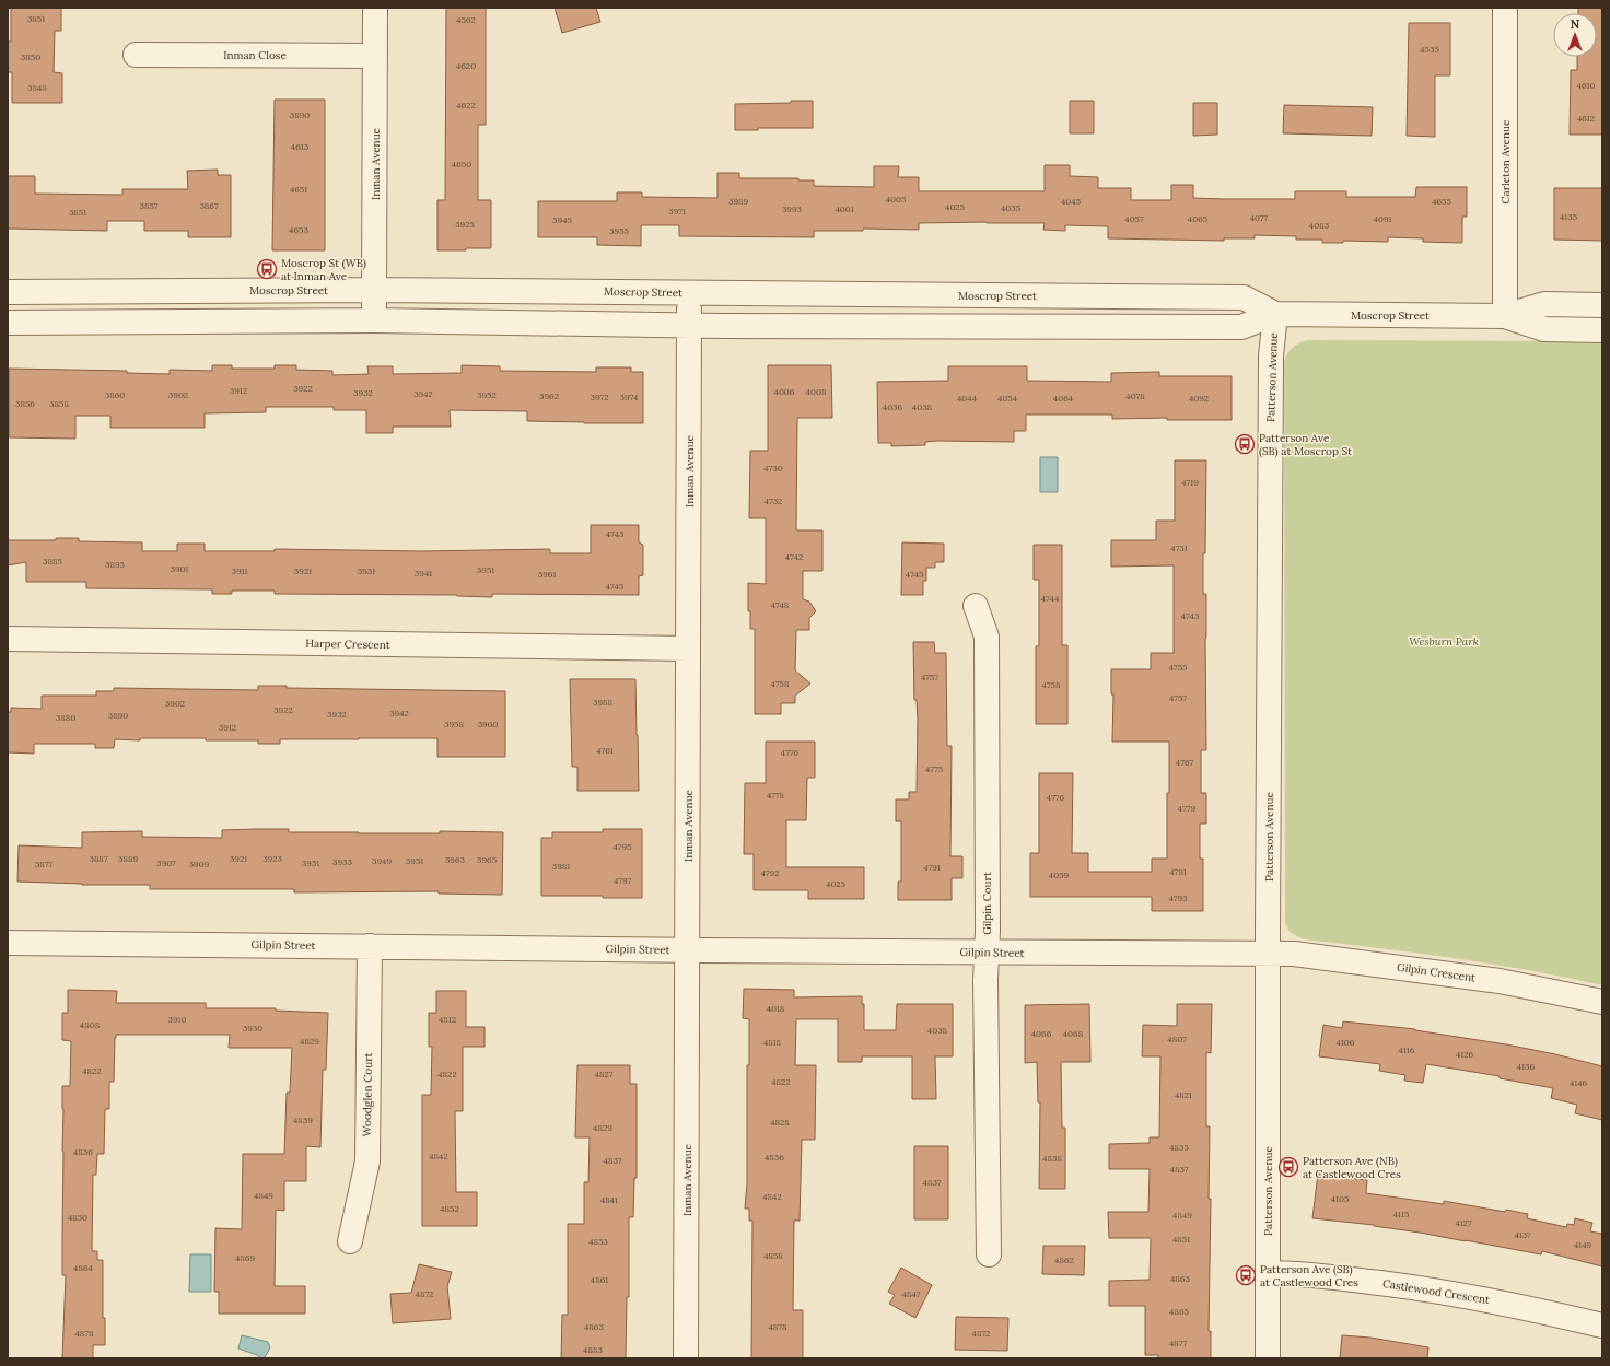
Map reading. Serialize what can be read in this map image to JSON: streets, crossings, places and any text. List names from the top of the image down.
{
  "streets": {
    "street": [
      "Inman Close",
      "Carleton Avenue",
      "Inman Avenue",
      "Moscrop Street",
      "Patterson Avenue",
      "Harper Crescent",
      "Gilpin Court",
      "Gilpin Street",
      "Gilpin Crescent",
      "Woodglen Court",
      "Castlewood Crescent"
    ]
  },
  "crossings": [
    ["Inman Close", "Inman Avenue"],
    ["Carleton Avenue", "Moscrop Street"],
    ["Inman Avenue", "Moscrop Street"],
    ["Inman Avenue", "Harper Crescent"],
    ["Inman Avenue", "Gilpin Street"],
    ["Moscrop Street", "Patterson Avenue"],
    ["Patterson Avenue", "Gilpin Street"],
    ["Patterson Avenue", "Gilpin Crescent"],
    ["Patterson Avenue", "Castlewood Crescent"],
    ["Gilpin Court", "Gilpin Street"],
    ["Gilpin Street", "Gilpin Crescent"],
    ["Gilpin Street", "Woodglen Court"]
  ],
  "parks": ["Wesburn Park"],
  "places": {
    "bus stop": [
      "Moscrop St (WB) at Inman Ave",
      "Patterson Ave (SB) at Moscrop St",
      "Patterson Ave (NB) at Castlewood Cres",
      "Patterson Ave (SB) at Castlewood Cres"
    ]
  },
  "house_numbers": [
    "3851",
    "4562",
    "4535",
    "3850",
    "4620",
    "4610",
    "3848",
    "4622",
    "3890",
    "4612",
    "4613",
    "4650",
    "4651",
    "4005",
    "3989",
    "4045",
    "4655",
    "3857",
    "3867",
    "4025",
    "4035",
    "3993",
    "4001",
    "3971",
    "3851",
    "4135",
    "4077",
    "4057",
    "4065",
    "4091",
    "3945",
    "3925",
    "4083",
    "4653",
    "3955",
    "3922",
    "3912",
    "4006",
    "4008",
    "3932",
    "3942",
    "3860",
    "3902",
    "3952",
    "3962",
    "4078",
    "3972",
    "3974",
    "4044",
    "4054",
    "4064",
    "4092",
    "3856",
    "3858",
    "4036",
    "4038",
    "4730",
    "4719",
    "4732",
    "4743",
    "4731",
    "4742",
    "3885",
    "3895",
    "3901",
    "3951",
    "3911",
    "3921",
    "3931",
    "3941",
    "3961",
    "4745",
    "4745",
    "4744",
    "4748",
    "4743",
    "4755",
    "4757",
    "4758",
    "4758",
    "4757",
    "3988",
    "3902",
    "3922",
    "3942",
    "3932",
    "3890",
    "3880",
    "3958",
    "3960",
    "3912",
    "4761",
    "4776",
    "4767",
    "4775",
    "4778",
    "4776",
    "4779",
    "4795",
    "3887",
    "3889",
    "3921",
    "3923",
    "3963",
    "3965",
    "3949",
    "3951",
    "3933",
    "3907",
    "3931",
    "3877",
    "3909",
    "3981",
    "4791",
    "4791",
    "4792",
    "4059",
    "4797",
    "4025",
    "4793",
    "4018",
    "3910",
    "4812",
    "4808",
    "3930",
    "4038",
    "4066",
    "4068",
    "4807",
    "4829",
    "4818",
    "4106",
    "4116",
    "4126",
    "4136",
    "4822",
    "4822",
    "4827",
    "4822",
    "4146",
    "4821",
    "4839",
    "4828",
    "4829",
    "4835",
    "4836",
    "4842",
    "4836",
    "4838",
    "4837",
    "4837",
    "4837",
    "4849",
    "4842",
    "4105",
    "4841",
    "4852",
    "4115",
    "4849",
    "4850",
    "4127",
    "4137",
    "4851",
    "4853",
    "4149",
    "4858",
    "4869",
    "4862",
    "4864",
    "4863",
    "4861",
    "4872",
    "4847",
    "4865",
    "4863",
    "4878",
    "4878",
    "4872",
    "4877",
    "4883"
  ],
  "north": "top"
}
